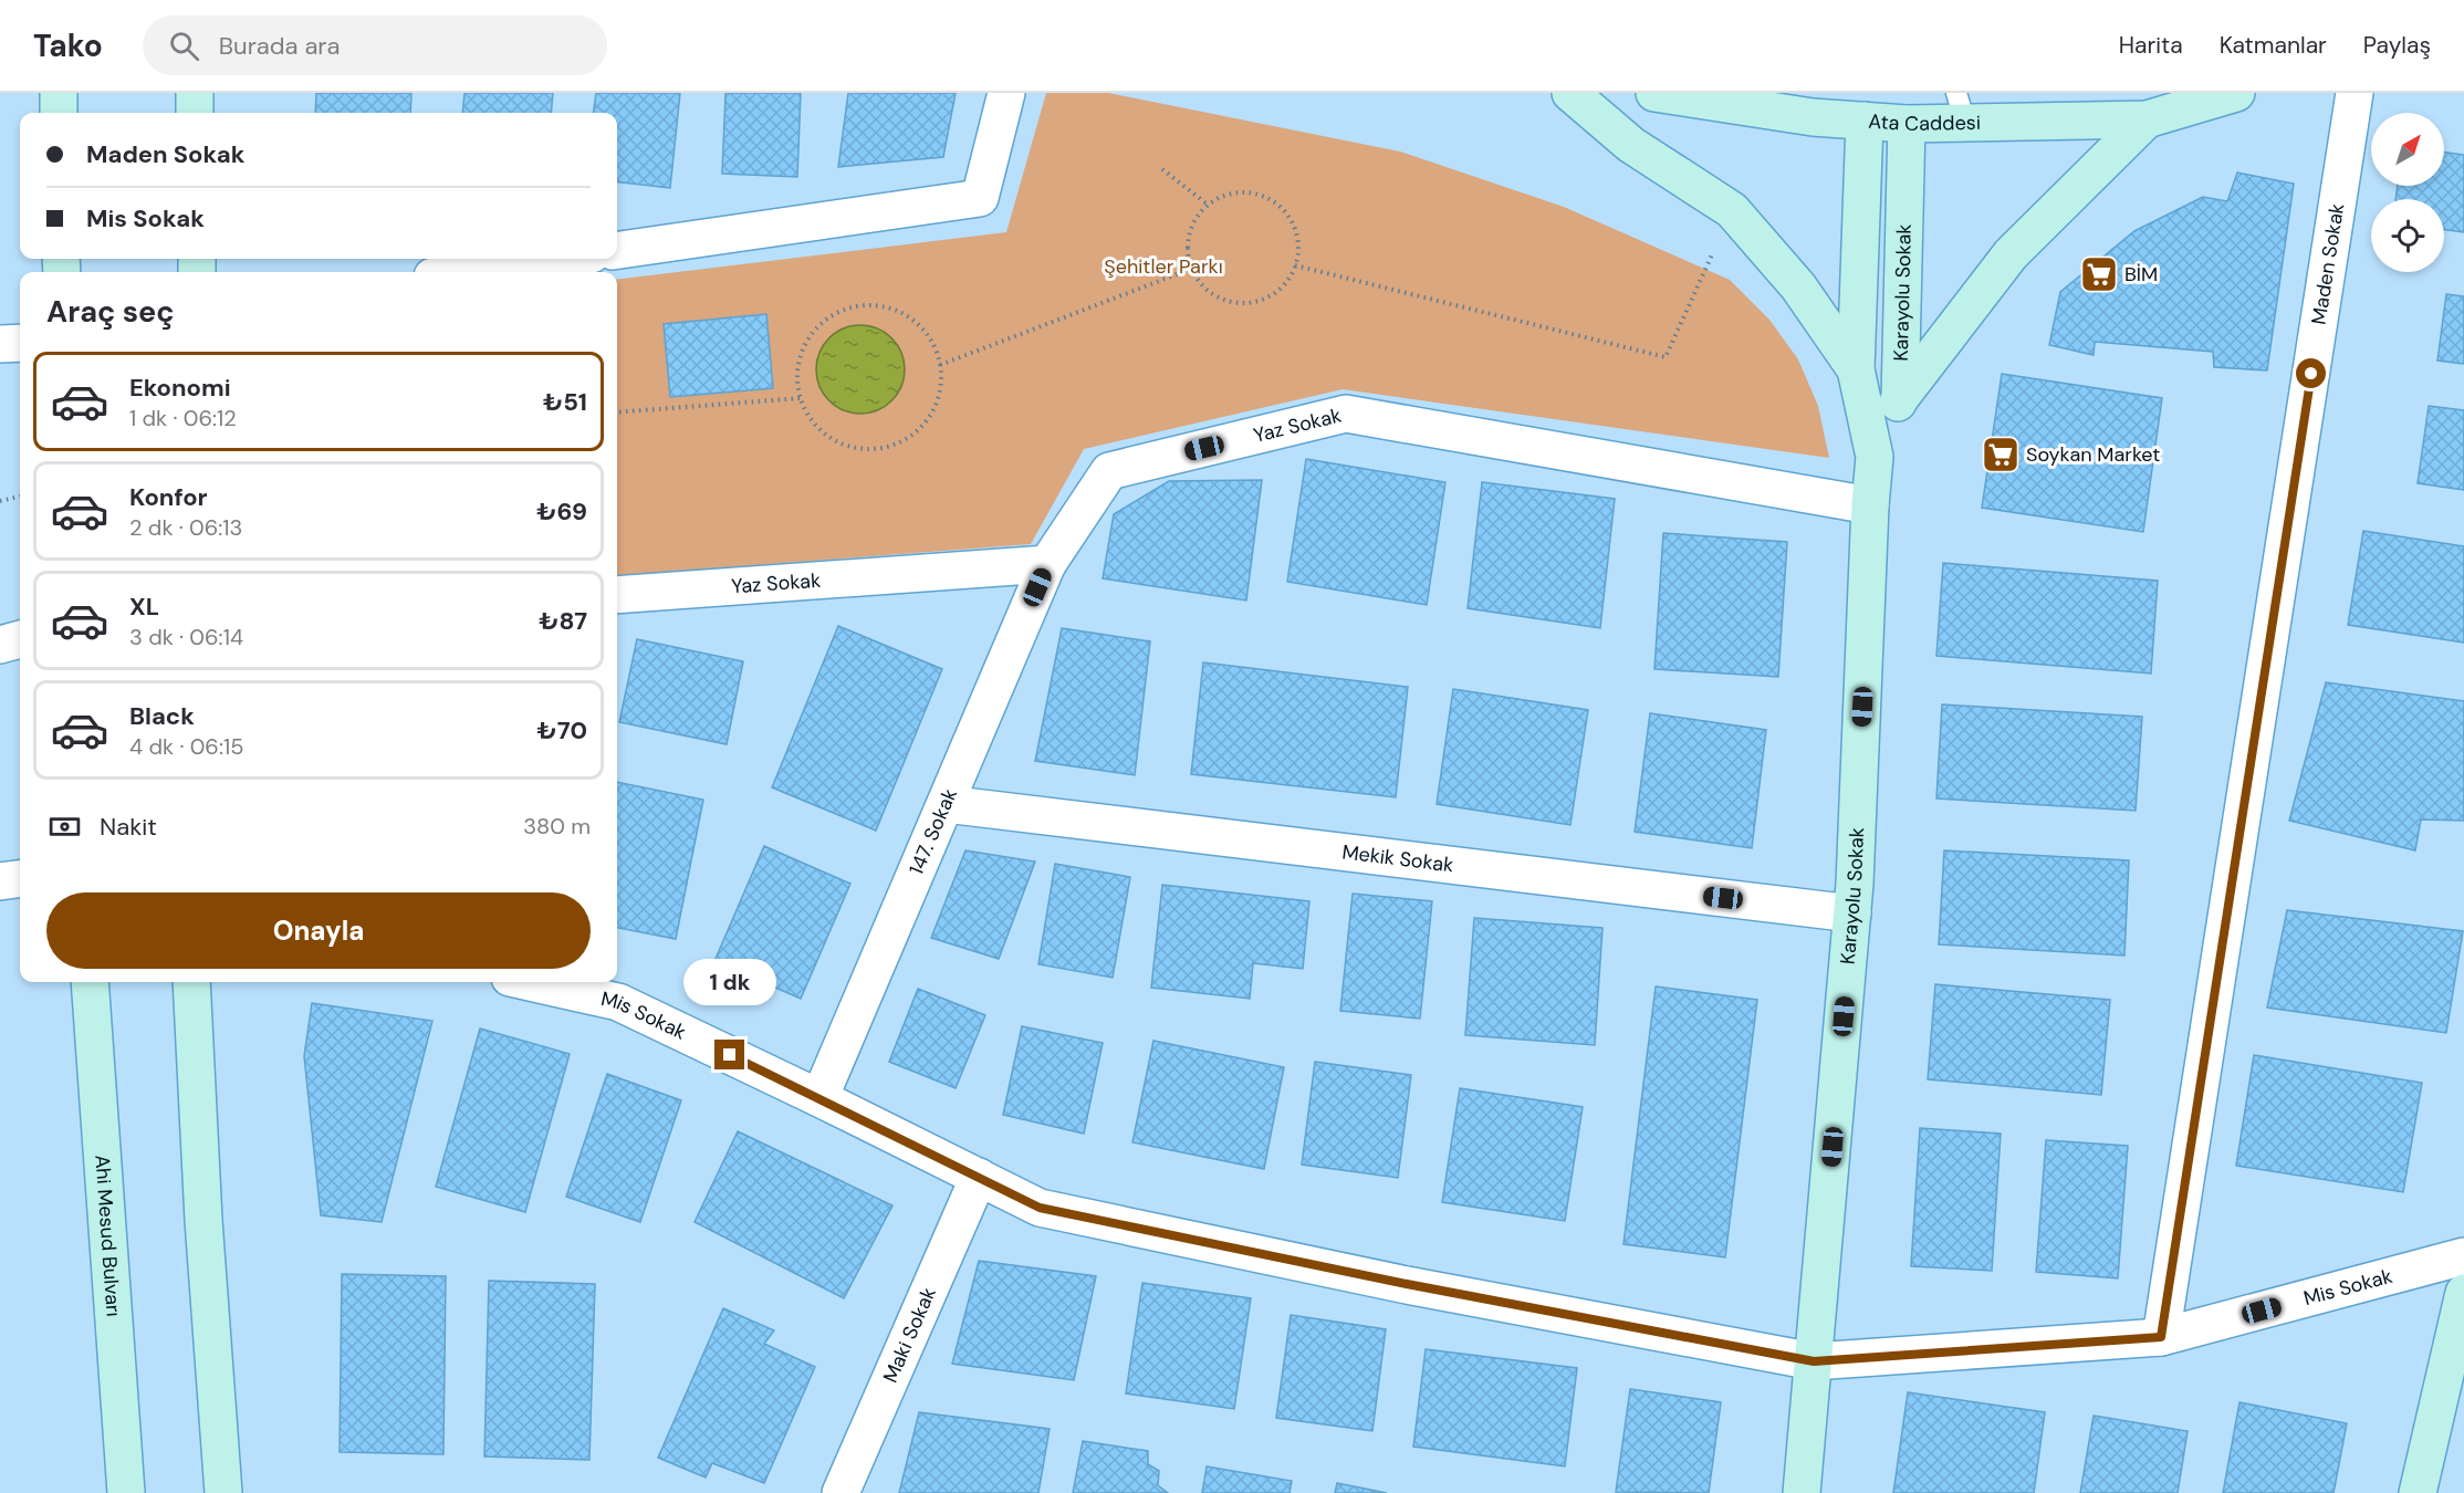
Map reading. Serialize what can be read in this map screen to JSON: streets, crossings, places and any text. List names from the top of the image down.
{
  "streets": {
    "main road": ["Ata Caddesi", "Karayolu Sokak", "Ahi Mesud Bulvarı"],
    "street": [
      "Maden Sokak",
      "Yaz Sokak",
      "147. Sokak",
      "Mekik Sokak",
      "Mis Sokak",
      "Maki Sokak"
    ]
  },
  "crossings": [
    ["Ata Caddesi", "Karayolu Sokak"],
    ["Maden Sokak", "Mis Sokak"],
    ["Karayolu Sokak", "Yaz Sokak"],
    ["Karayolu Sokak", "Mekik Sokak"],
    ["Karayolu Sokak", "Mis Sokak"],
    ["Yaz Sokak", "147. Sokak"],
    ["147. Sokak", "Mekik Sokak"],
    ["147. Sokak", "Mis Sokak"],
    ["Mis Sokak", "Maki Sokak"]
  ],
  "parks": ["Şehitler Parkı"],
  "places": {
    "supermarket": ["BİM", "Soykan Market"]
  },
  "north": "top right",
  "page": {
    "header": "Tako",
    "search": "Burada ara",
    "nav": ["Harita", "Katmanlar", "Paylaş"],
    "banner": ["Maden Sokak", "Mis Sokak"],
    "heading": "Araç seç",
    "list": [
      {
        "name": "Ekonomi",
        "note": "1 dk · 06:12",
        "value": "₺51"
      },
      {
        "name": "Konfor",
        "note": "2 dk · 06:13",
        "value": "₺69"
      },
      {
        "name": "XL",
        "note": "3 dk · 06:14",
        "value": "₺87"
      },
      {
        "name": "Black",
        "note": "4 dk · 06:15",
        "value": "₺70"
      }
    ],
    "pay": ["Nakit", "380 m"],
    "buttons": "Onayla",
    "bubble": "1 dk"
  }
}
